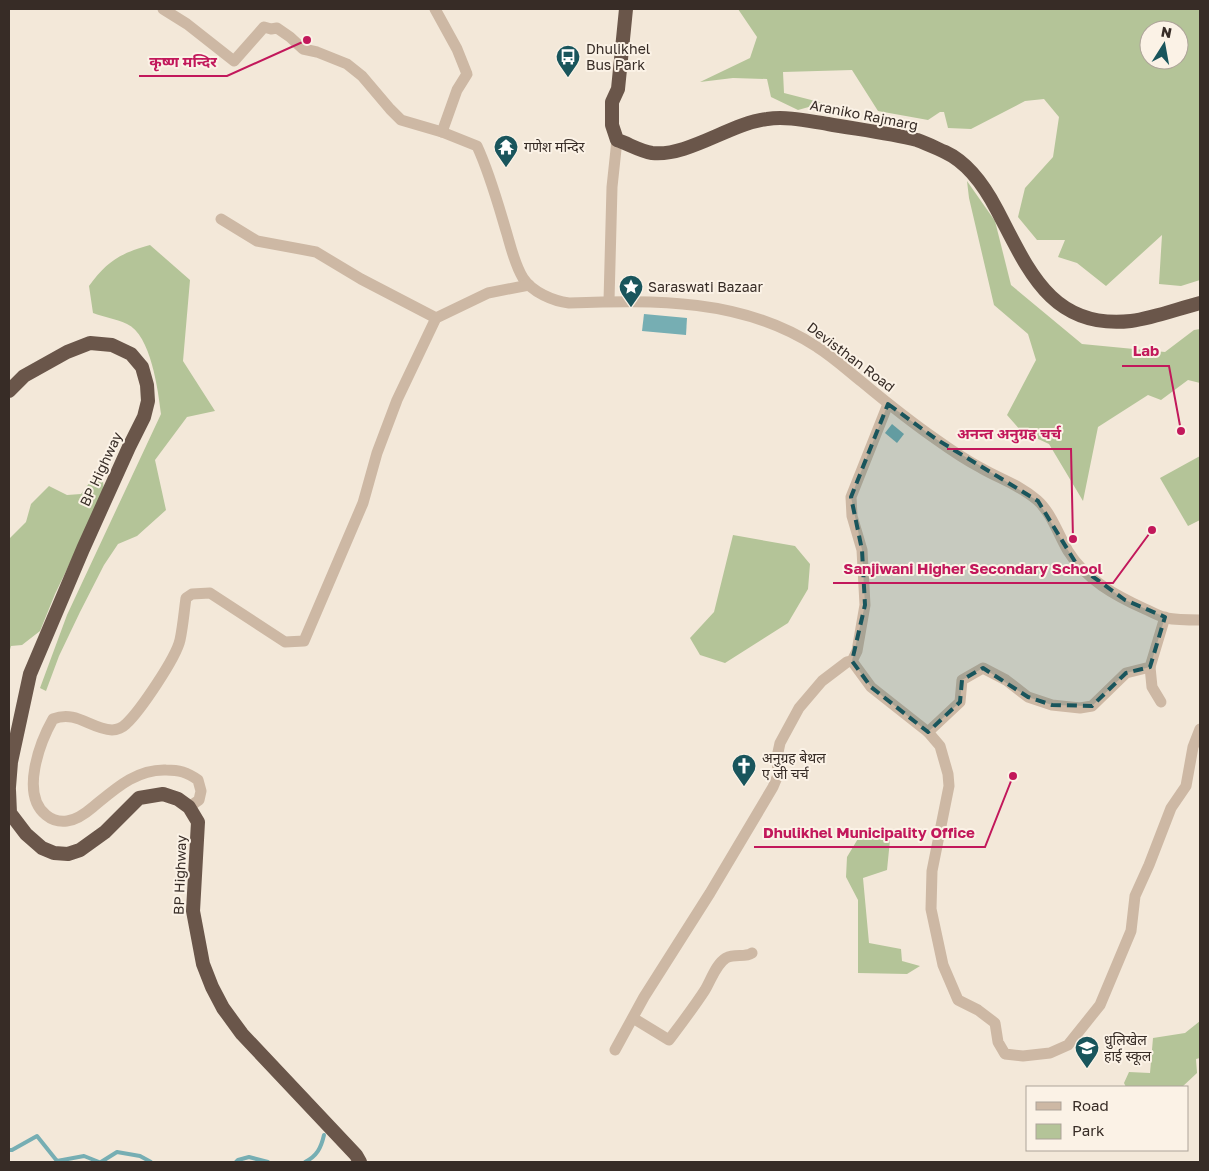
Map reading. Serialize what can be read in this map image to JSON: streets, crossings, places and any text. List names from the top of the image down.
{
  "streets": {
    "highway": ["Araniko Rajmarg", "BP Highway"],
    "street": ["Devisthan Road"]
  },
  "places": {
    "other": [
      "कृष्ण मन्दिर",
      "Lab",
      "Sanjiwani Higher Secondary School",
      "अनन्त अनुग्रह चर्च",
      "Dhulikhel Municipality Office"
    ],
    "bus stop": ["Dhulikhel Bus Park"],
    "temple": ["गणेश मन्दिर"],
    "place": ["Saraswati Bazaar"],
    "church": ["अनुग्रह बेथल ए जी चर्च"],
    "school or university": ["धुलिखेल हाई स्कूल"]
  },
  "legend": ["Road", "Park"],
  "north": "top"
}
